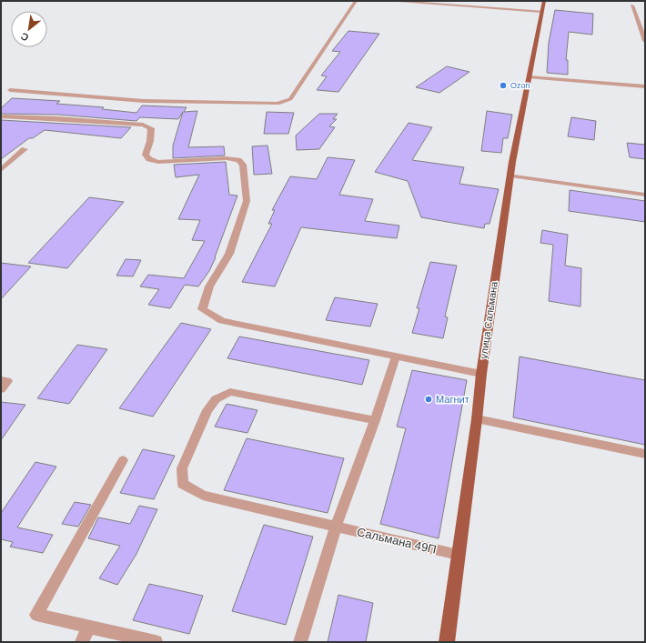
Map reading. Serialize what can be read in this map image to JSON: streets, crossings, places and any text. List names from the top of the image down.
{
  "streets": {
    "main road": ["улица Сальмана"],
    "lane": ["Сальмана 49П"]
  },
  "crossings": [
    ["улица Сальмана", "Сальмана 49П"]
  ],
  "places": ["Ozon", "Магнит"],
  "north": "bottom left"
}
